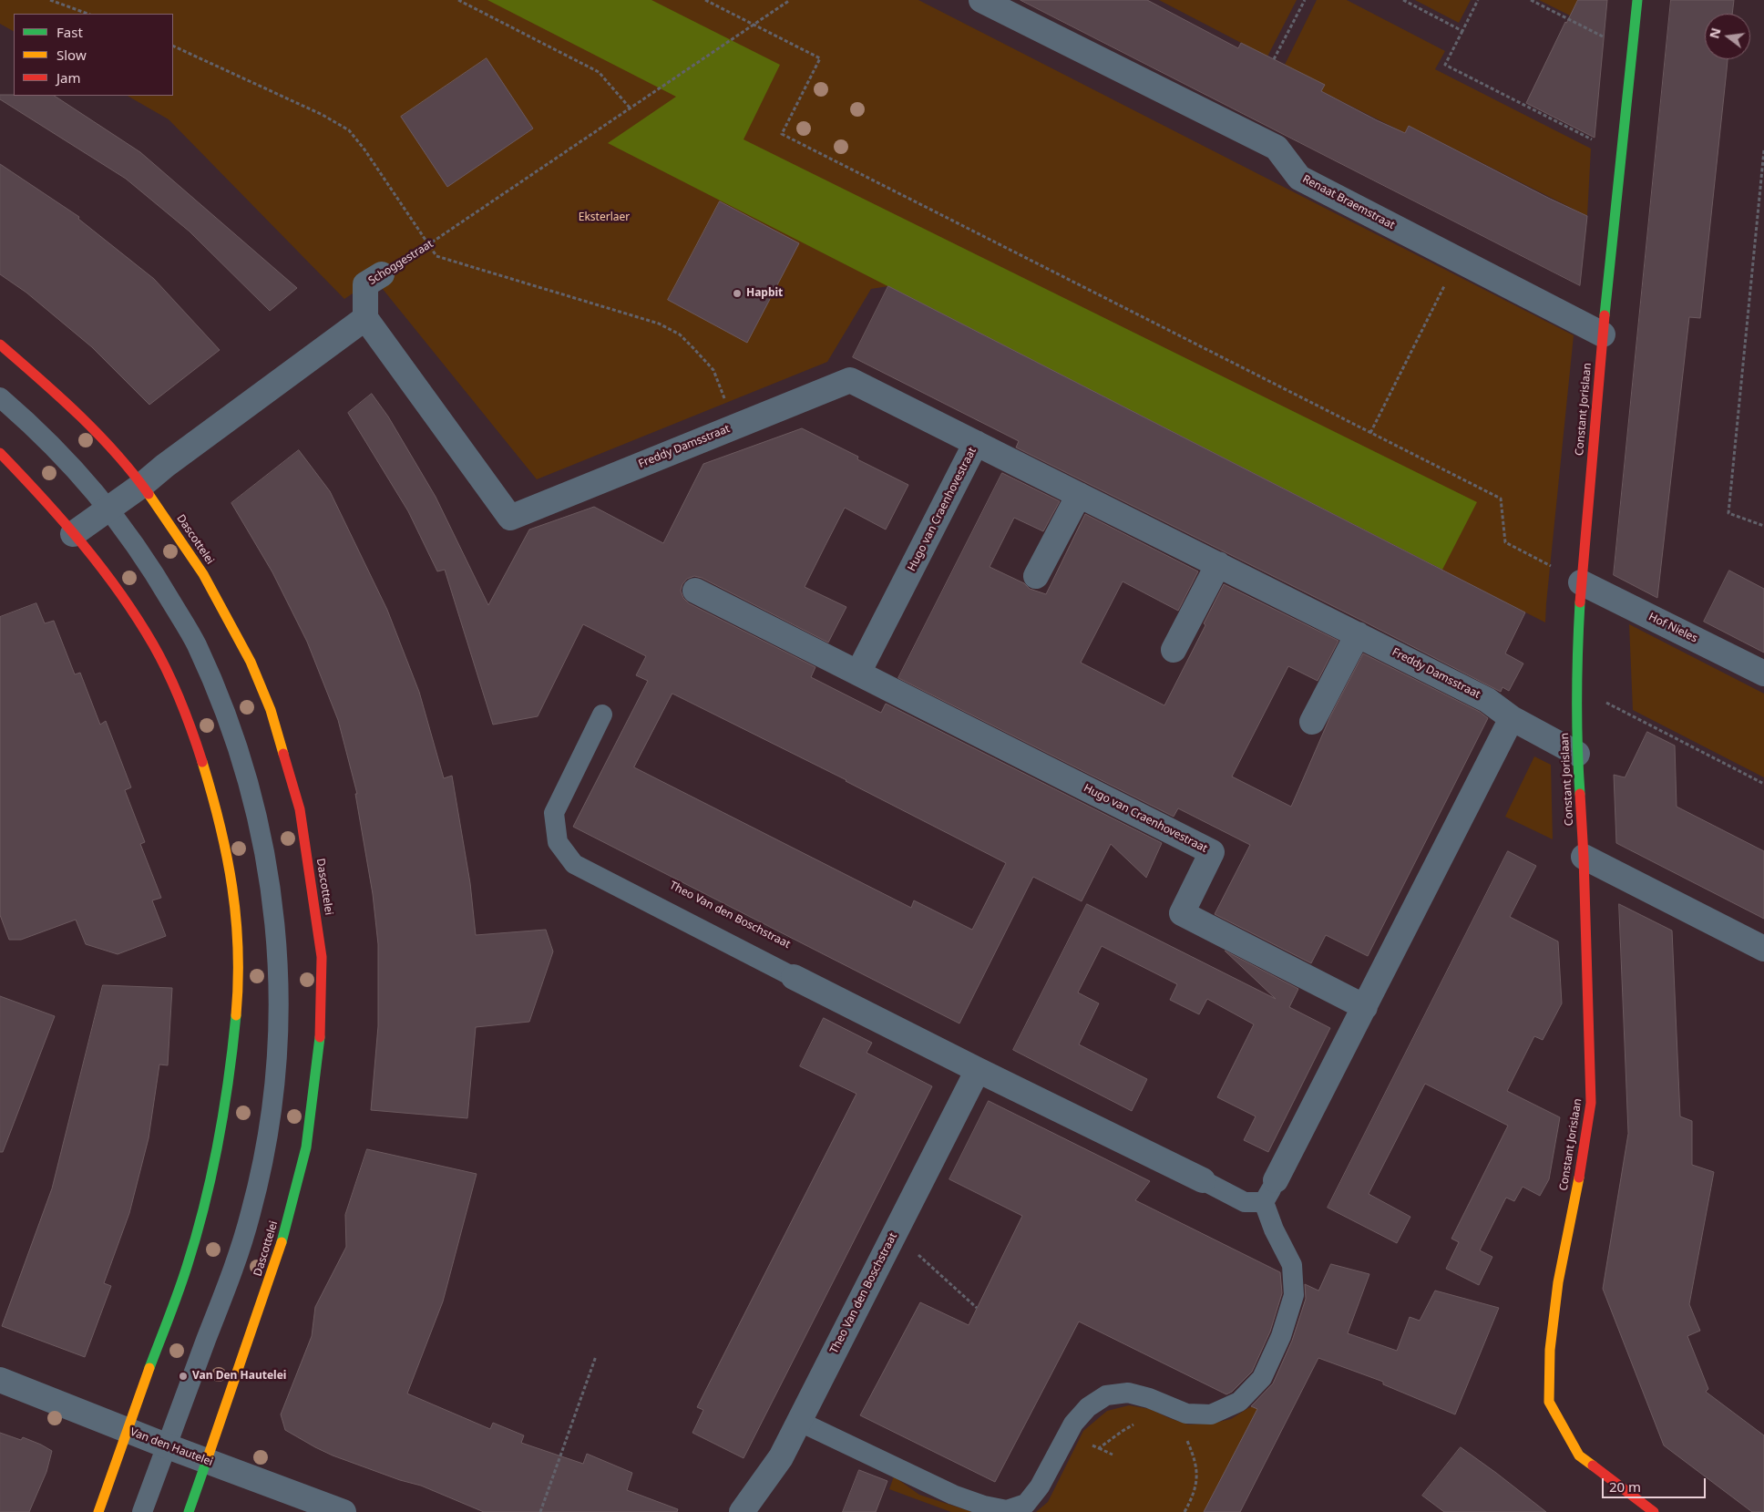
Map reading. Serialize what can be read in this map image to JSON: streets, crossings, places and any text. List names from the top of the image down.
{
  "streets": {
    "street": [
      "Renaat Braemstraat",
      "Schoggestraat",
      "Constant Jorislaan",
      "Freddy Damsstraat",
      "Hugo van Craenhovestraat",
      "Dascottelei",
      "Hof Nieles",
      "Theo Van den Boschstraat",
      "Van den Hautelei"
    ]
  },
  "crossings": [
    ["Renaat Braemstraat", "Constant Jorislaan"],
    ["Schoggestraat", "Freddy Damsstraat"],
    ["Constant Jorislaan", "Hof Nieles"],
    ["Freddy Damsstraat", "Hugo van Craenhovestraat"],
    ["Dascottelei", "Van den Hautelei"]
  ],
  "parks": ["Eksterlaer"],
  "places": ["Hapbit", "Van Den Hautelei"],
  "legend": ["Fast", "Slow", "Jam"],
  "scale_bar": "20 m",
  "north": "left"
}
